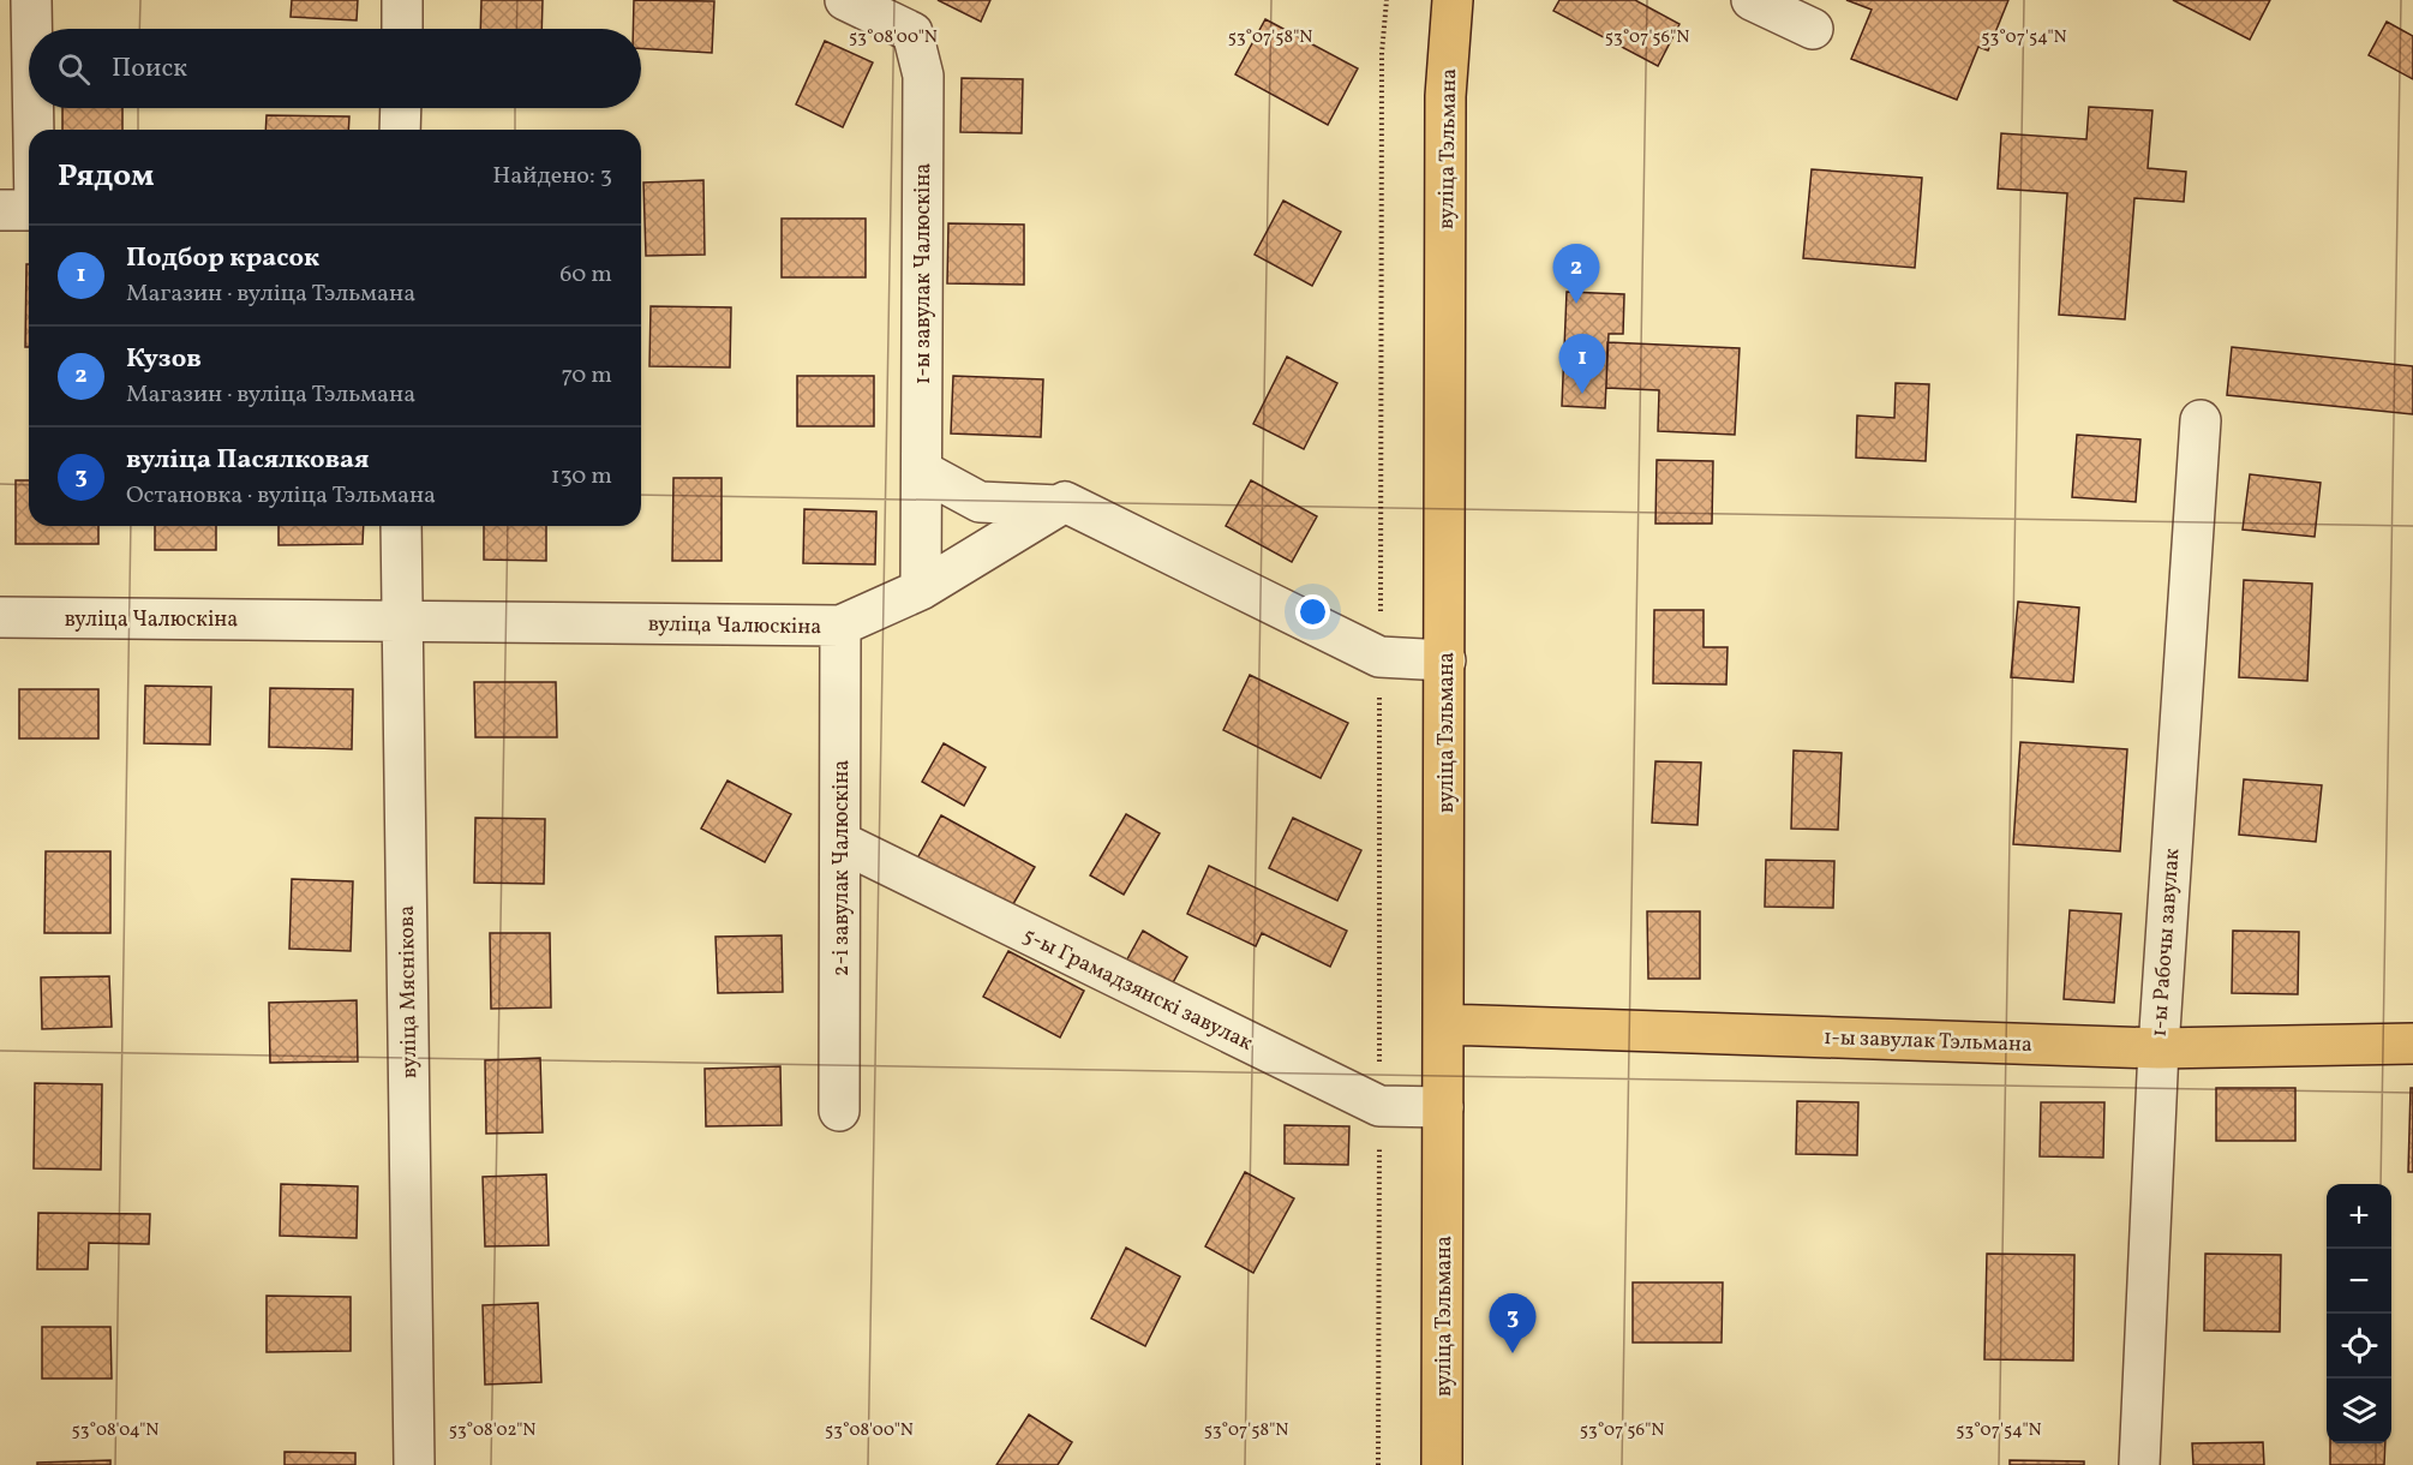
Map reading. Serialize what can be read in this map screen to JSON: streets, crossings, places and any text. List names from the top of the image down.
{
  "streets": {
    "main road": ["вуліца Тэльмана", "1-ы завулак Тэльмана"],
    "street": [
      "1-ы завулак Чалюскіна",
      "вуліца Чалюскіна",
      "2-і завулак Чалюскіна",
      "1-ы Рабочы завулак",
      "5-ы Грамадзянскі завулак",
      "вуліца Мяснікова"
    ]
  },
  "crossings": [
    ["вуліца Тэльмана", "5-ы Грамадзянскі завулак"],
    ["вуліца Тэльмана", "1-ы завулак Тэльмана"],
    ["1-ы завулак Чалюскіна", "вуліца Чалюскіна"],
    ["вуліца Чалюскіна", "2-і завулак Чалюскіна"],
    ["вуліца Чалюскіна", "вуліца Мяснікова"],
    ["2-і завулак Чалюскіна", "5-ы Грамадзянскі завулак"],
    ["1-ы Рабочы завулак", "1-ы завулак Тэльмана"]
  ],
  "page": {
    "search": "Поиск",
    "heading": ["Рядом", "Найдено: 3"],
    "list": [
      {
        "mark": "1",
        "name": "Подбор красок",
        "note": "Магазин · вуліца Тэльмана",
        "value": "60 m"
      },
      {
        "mark": "2",
        "name": "Кузов",
        "note": "Магазин · вуліца Тэльмана",
        "value": "70 m"
      },
      {
        "mark": "3",
        "name": "вуліца Пасялковая",
        "note": "Остановка · вуліца Тэльмана",
        "value": "130 m"
      }
    ],
    "pins": ["2", "1", "3"],
    "map_buttons": ["+", "−"]
  },
  "coordinates": [
    "53°08'00\"N",
    "53°07'58\"N",
    "53°07'56\"N",
    "53°07'54\"N",
    "53°08'04\"N",
    "53°08'02\"N"
  ]
}
